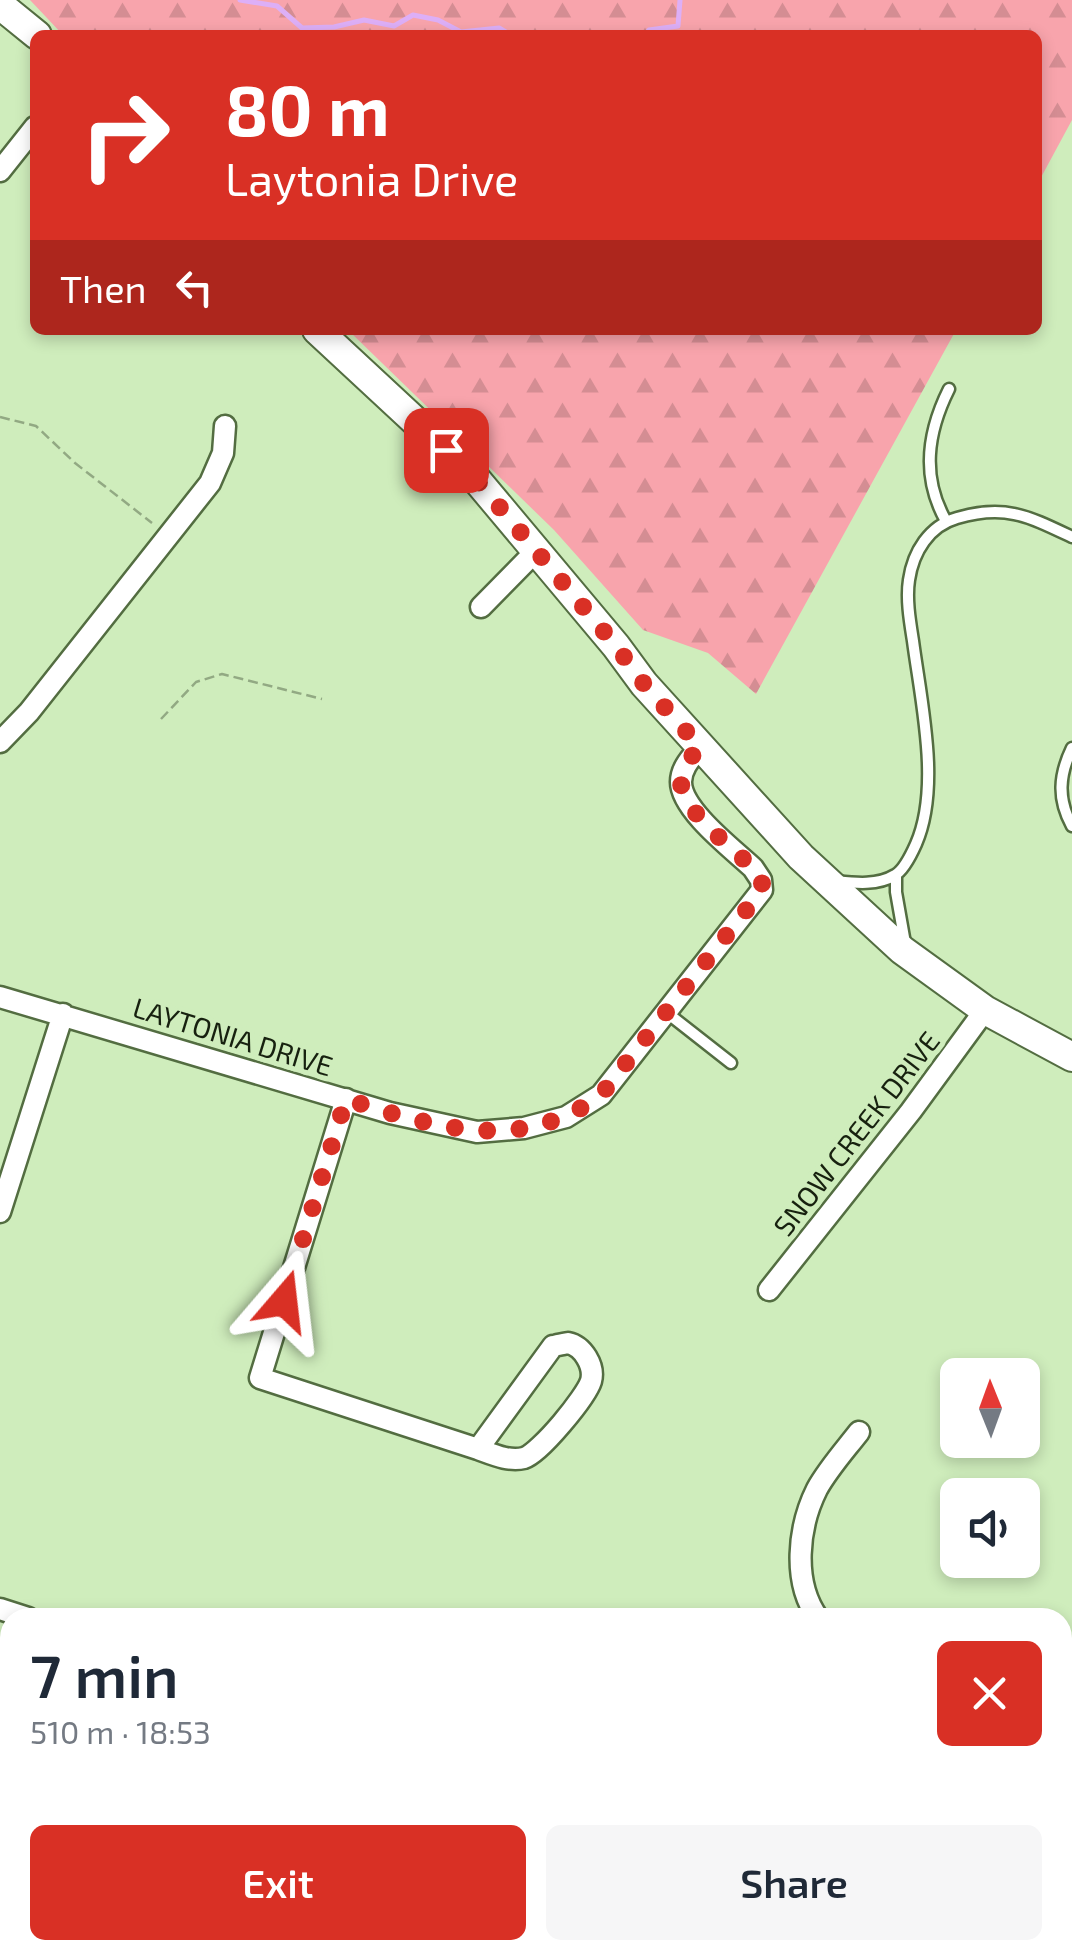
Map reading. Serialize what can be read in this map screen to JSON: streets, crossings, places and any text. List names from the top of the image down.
{
  "streets": {
    "street": ["LAYTONIA DRIVE", "SNOW CREEK DRIVE"]
  },
  "north": "top",
  "page": {
    "turn": ["80 m", "Laytonia Drive"],
    "then": "Then",
    "heading": ["7 min", "510 m · 18:53"],
    "buttons": ["Exit", "Share"]
  }
}
